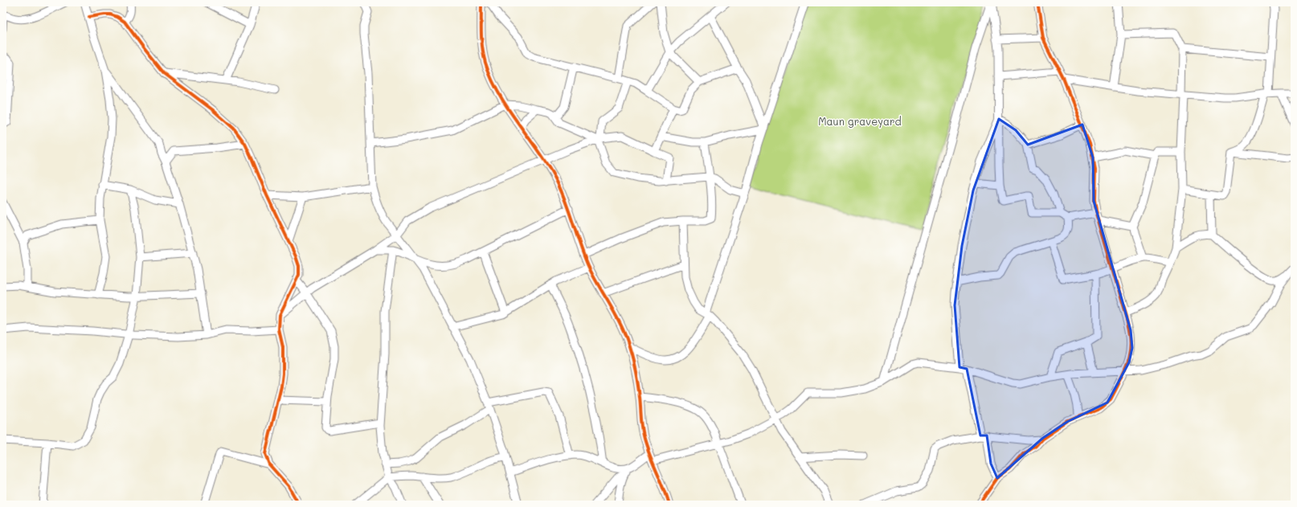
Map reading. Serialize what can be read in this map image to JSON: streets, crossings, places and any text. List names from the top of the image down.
{
  "parks": ["Maun graveyard"]
}
